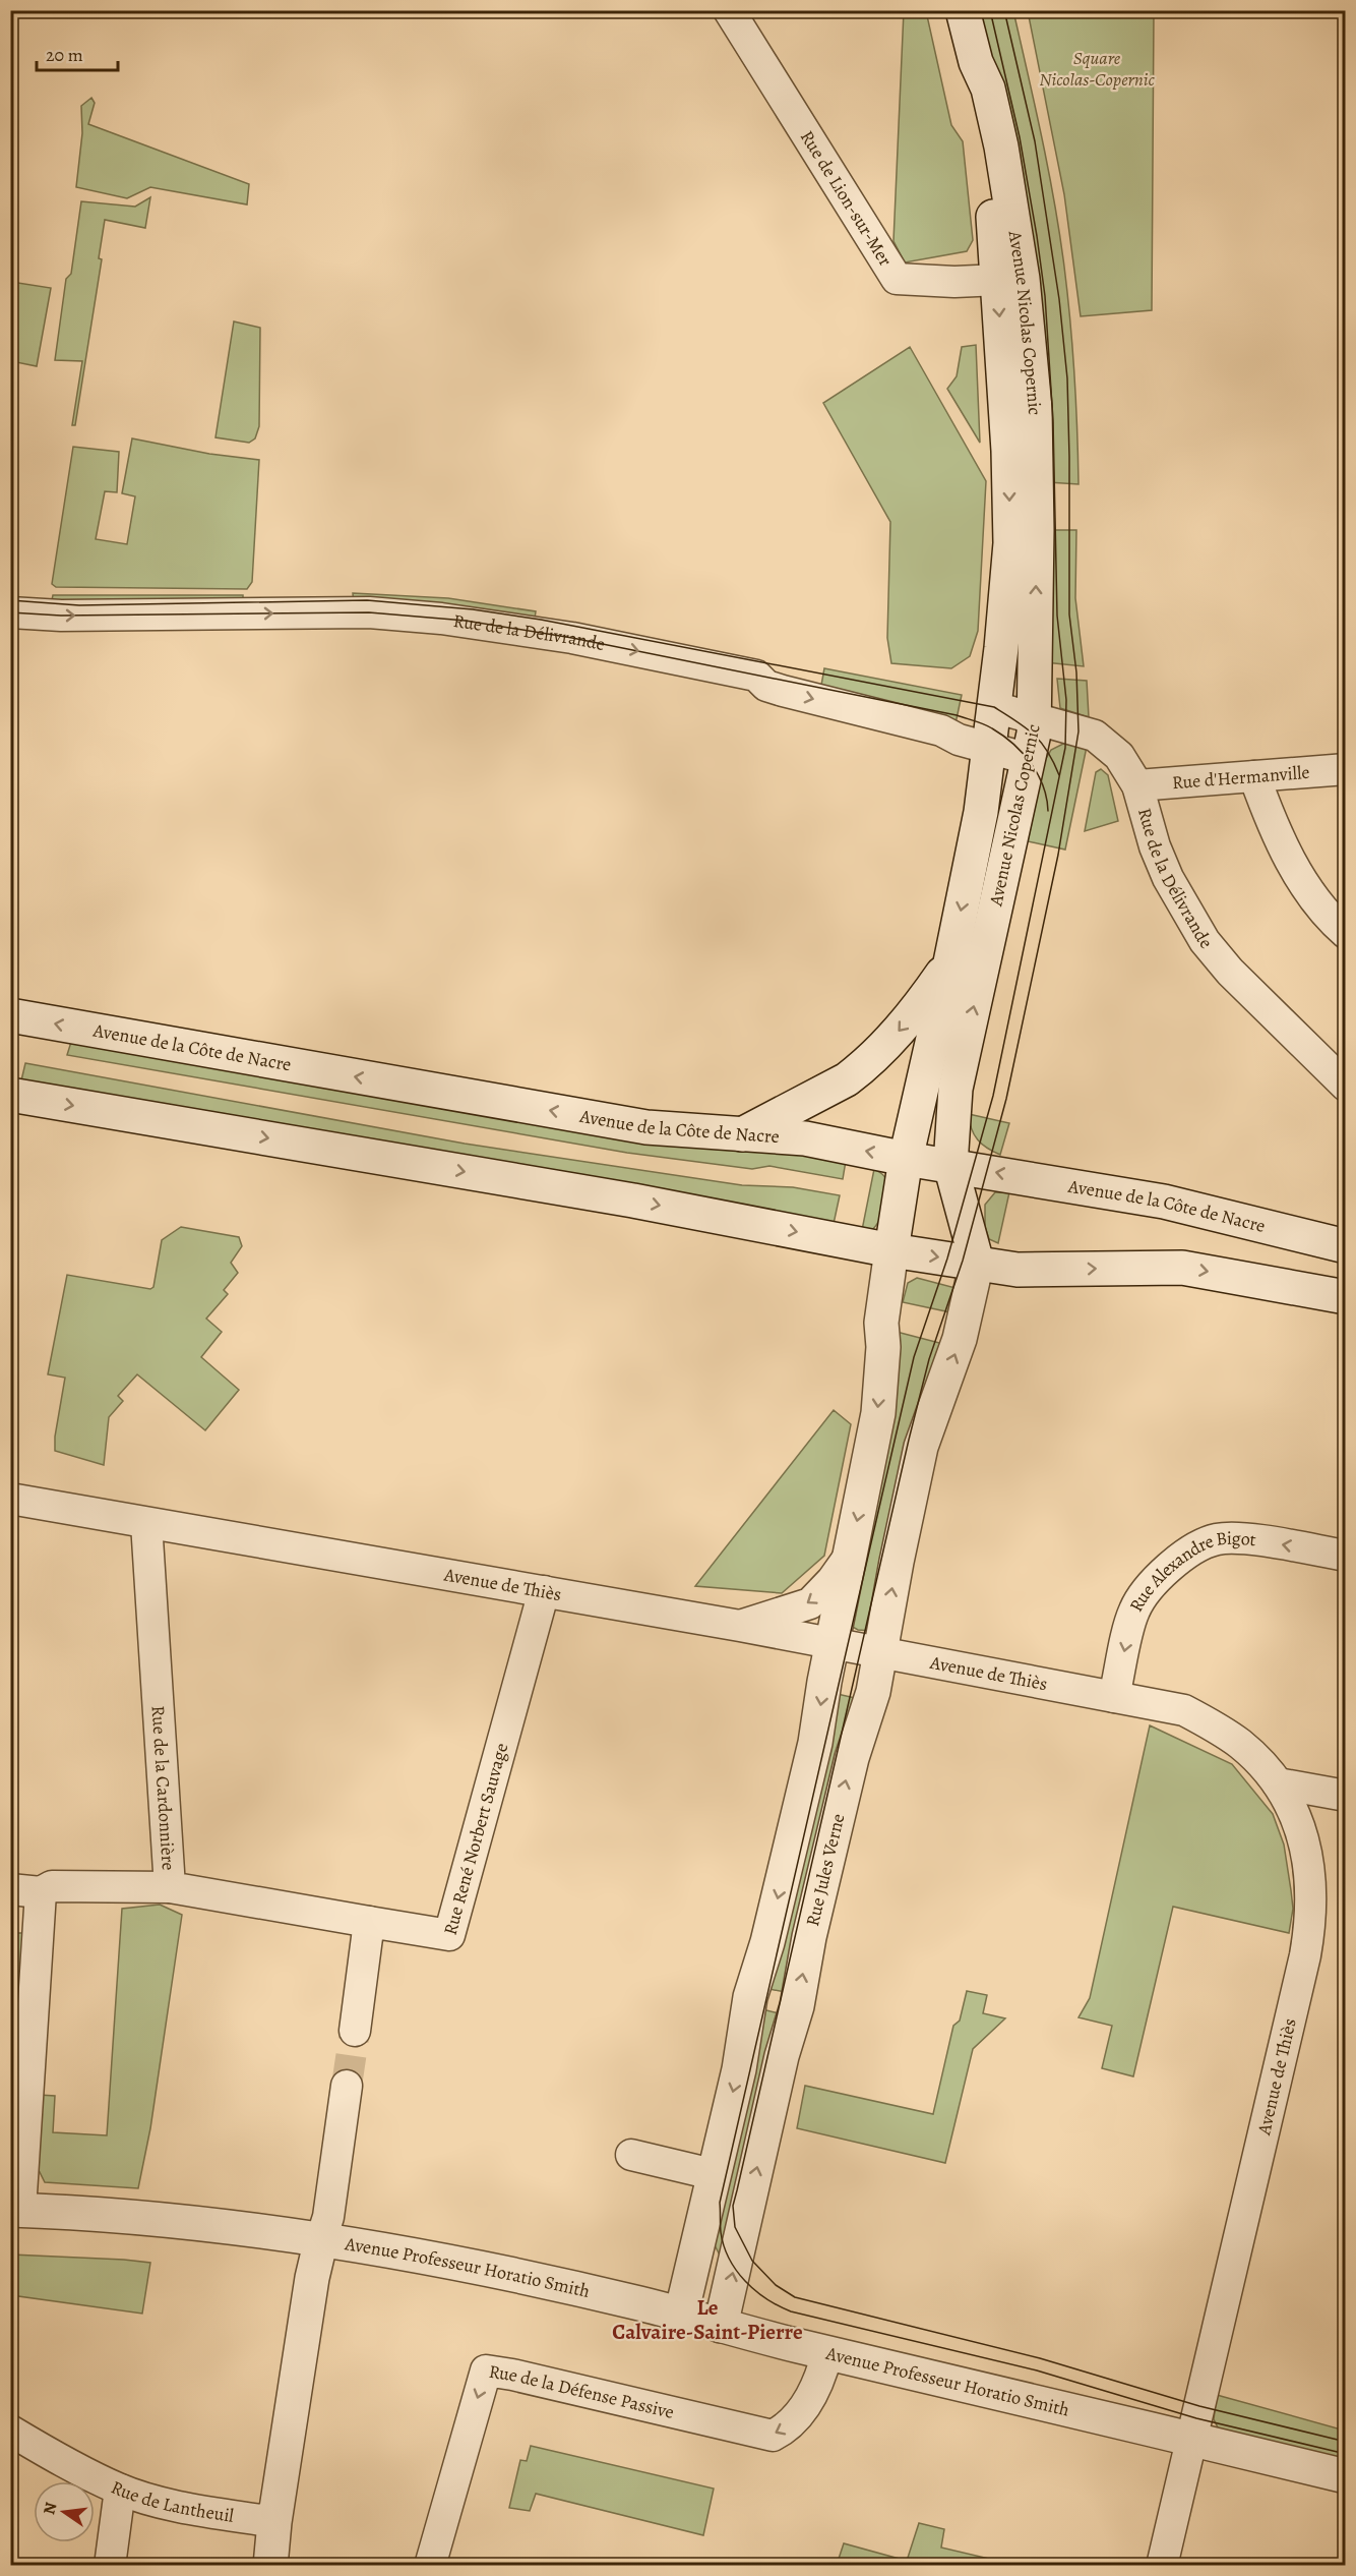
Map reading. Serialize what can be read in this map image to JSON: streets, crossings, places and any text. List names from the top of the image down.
{
  "streets": {
    "main road": [
      "Avenue Nicolas Copernic",
      "Avenue de la Côte de Nacre",
      "Rue Jules Verne",
      "Avenue Professeur Horatio Smith"
    ],
    "street": [
      "Rue de Lion-sur-Mer",
      "Rue de la Délivrande",
      "Rue d'Hermanville",
      "Rue Alexandre Bigot",
      "Avenue de Thiès",
      "Rue de la Cardonnière",
      "Rue René Norbert Sauvage",
      "Rue de la Défense Passive",
      "Rue de Lantheuil"
    ]
  },
  "crossings": [
    ["Rue de Lion-sur-Mer", "Avenue Nicolas Copernic"],
    ["Avenue Nicolas Copernic", "Rue de la Délivrande"],
    ["Avenue Nicolas Copernic", "Avenue de la Côte de Nacre"],
    ["Avenue Nicolas Copernic", "Rue Jules Verne"],
    ["Rue de la Délivrande", "Rue d'Hermanville"],
    ["Rue Alexandre Bigot", "Avenue de Thiès"],
    ["Avenue de Thiès", "Rue de la Cardonnière"],
    ["Avenue de Thiès", "Rue René Norbert Sauvage"],
    ["Avenue de Thiès", "Rue Jules Verne"],
    ["Avenue de Thiès", "Avenue Professeur Horatio Smith"],
    ["Rue de la Cardonnière", "Rue René Norbert Sauvage"],
    ["Rue Jules Verne", "Avenue Professeur Horatio Smith"],
    ["Avenue Professeur Horatio Smith", "Rue de la Défense Passive"]
  ],
  "one_way": ["Rue de la Délivrande", "Rue Alexandre Bigot"],
  "districts": ["Le Calvaire-Saint-Pierre"],
  "parks": ["Square Nicolas-Copernic"],
  "scale_bar": "20 m",
  "north": "left"
}
